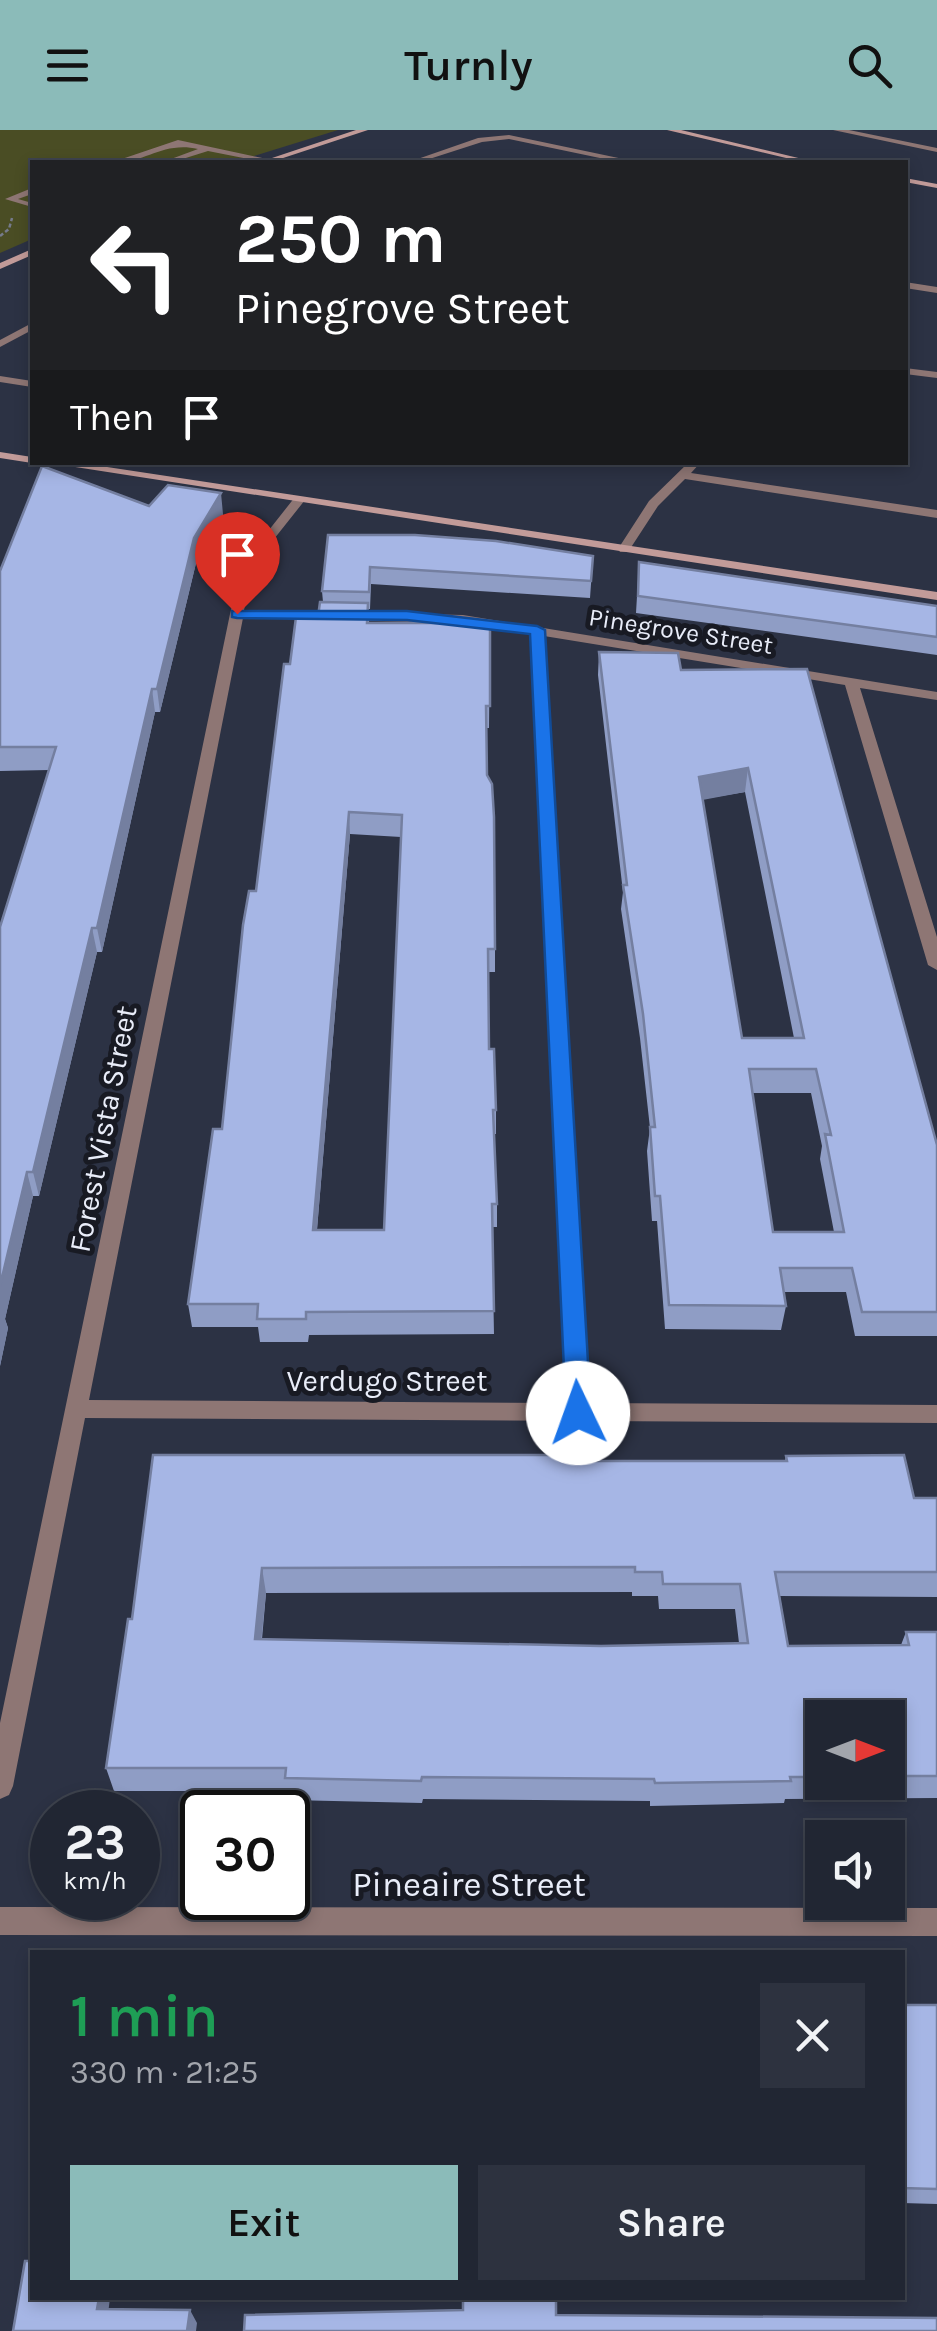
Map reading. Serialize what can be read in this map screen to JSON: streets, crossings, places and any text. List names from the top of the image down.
{
  "streets": {
    "street": [
      "Pinegrove Street",
      "Forest Vista Street",
      "Verdugo Street",
      "Pineaire Street"
    ]
  },
  "crossings": [
    ["Pinegrove Street", "Forest Vista Street"],
    ["Forest Vista Street", "Verdugo Street"]
  ],
  "north": "right",
  "page": {
    "header": "Turnly",
    "turn": ["250 m", "Pinegrove Street"],
    "then": "Then",
    "speed": "23 km/h",
    "limit": "30",
    "heading": ["1 min", "330 m · 21:25"],
    "buttons": ["Exit", "Share"]
  }
}
